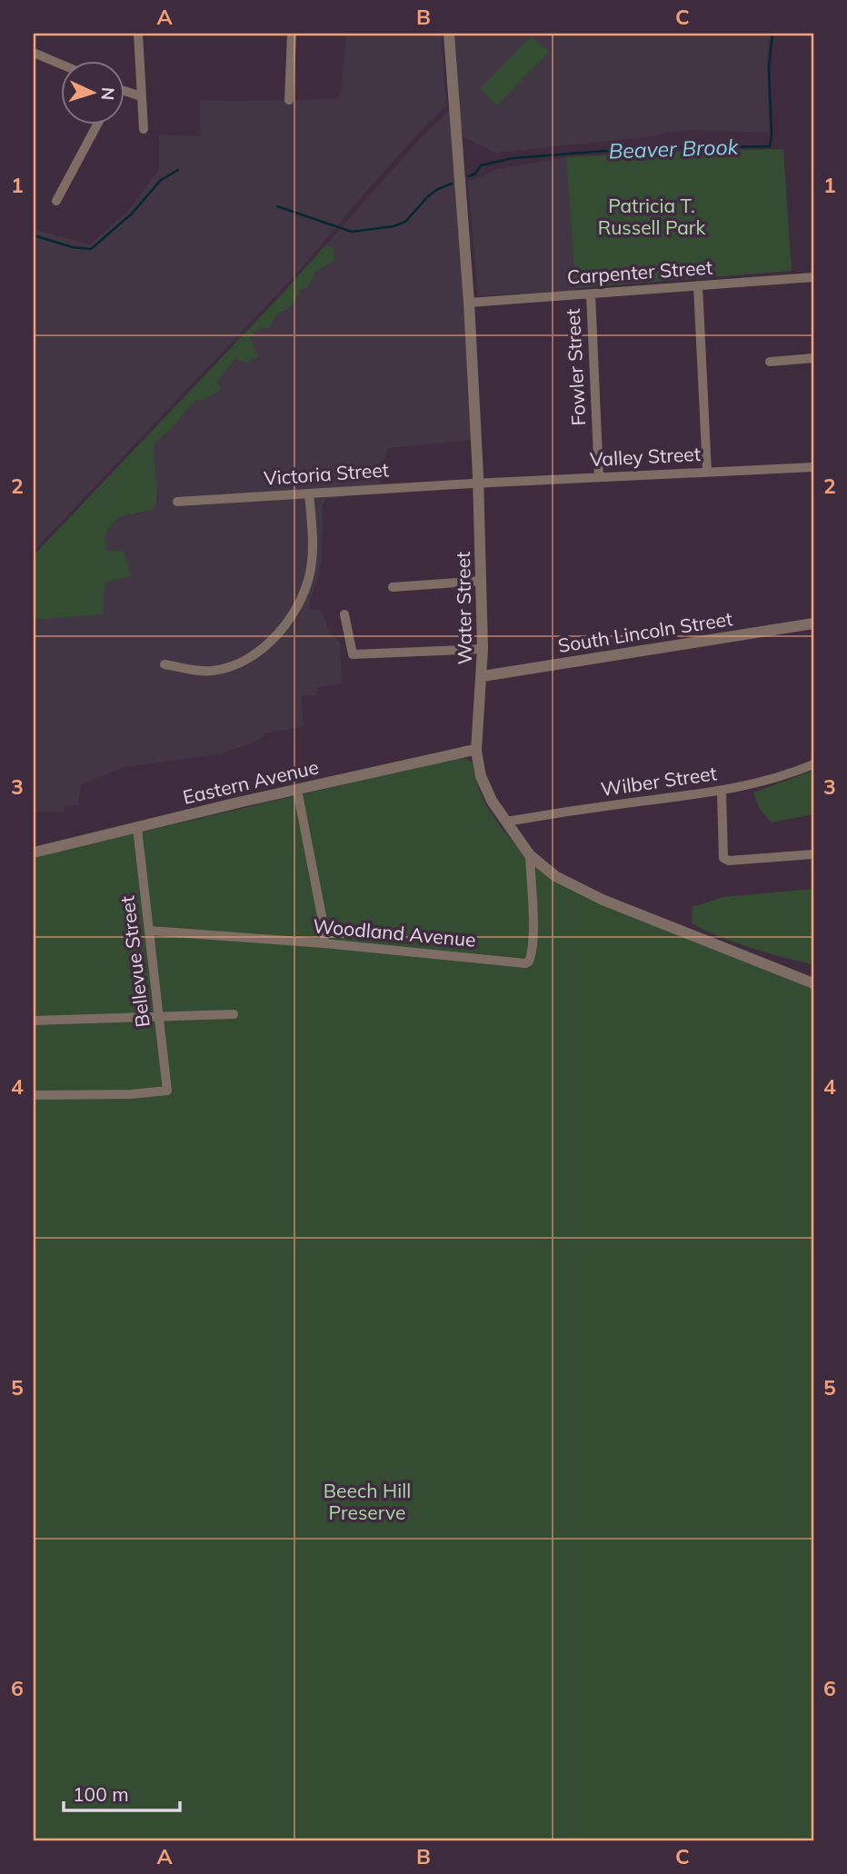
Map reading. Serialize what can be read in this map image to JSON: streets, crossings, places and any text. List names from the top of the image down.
{
  "streets": {
    "street": [
      "Carpenter Street",
      "Fowler Street",
      "Valley Street",
      "Victoria Street",
      "Water Street",
      "South Lincoln Street",
      "Wilber Street",
      "Eastern Avenue",
      "Woodland Avenue",
      "Bellevue Street"
    ]
  },
  "crossings": [
    ["Carpenter Street", "Fowler Street"],
    ["Carpenter Street", "Water Street"],
    ["Fowler Street", "Valley Street"],
    ["Valley Street", "Victoria Street"],
    ["Valley Street", "Water Street"],
    ["Victoria Street", "Water Street"],
    ["Water Street", "South Lincoln Street"],
    ["Water Street", "Wilber Street"],
    ["Water Street", "Eastern Avenue"],
    ["Water Street", "Woodland Avenue"],
    ["Eastern Avenue", "Bellevue Street"],
    ["Woodland Avenue", "Bellevue Street"]
  ],
  "water": ["Beaver Brook"],
  "parks": ["Patricia T. Russell Park", "Beech Hill Preserve"],
  "scale_bar": "100 m",
  "north": "right",
  "grid": {
    "columns": ["A", "B", "C"],
    "rows": [
      "1",
      "2",
      "3",
      "4",
      "5",
      "6"
    ]
  }
}
